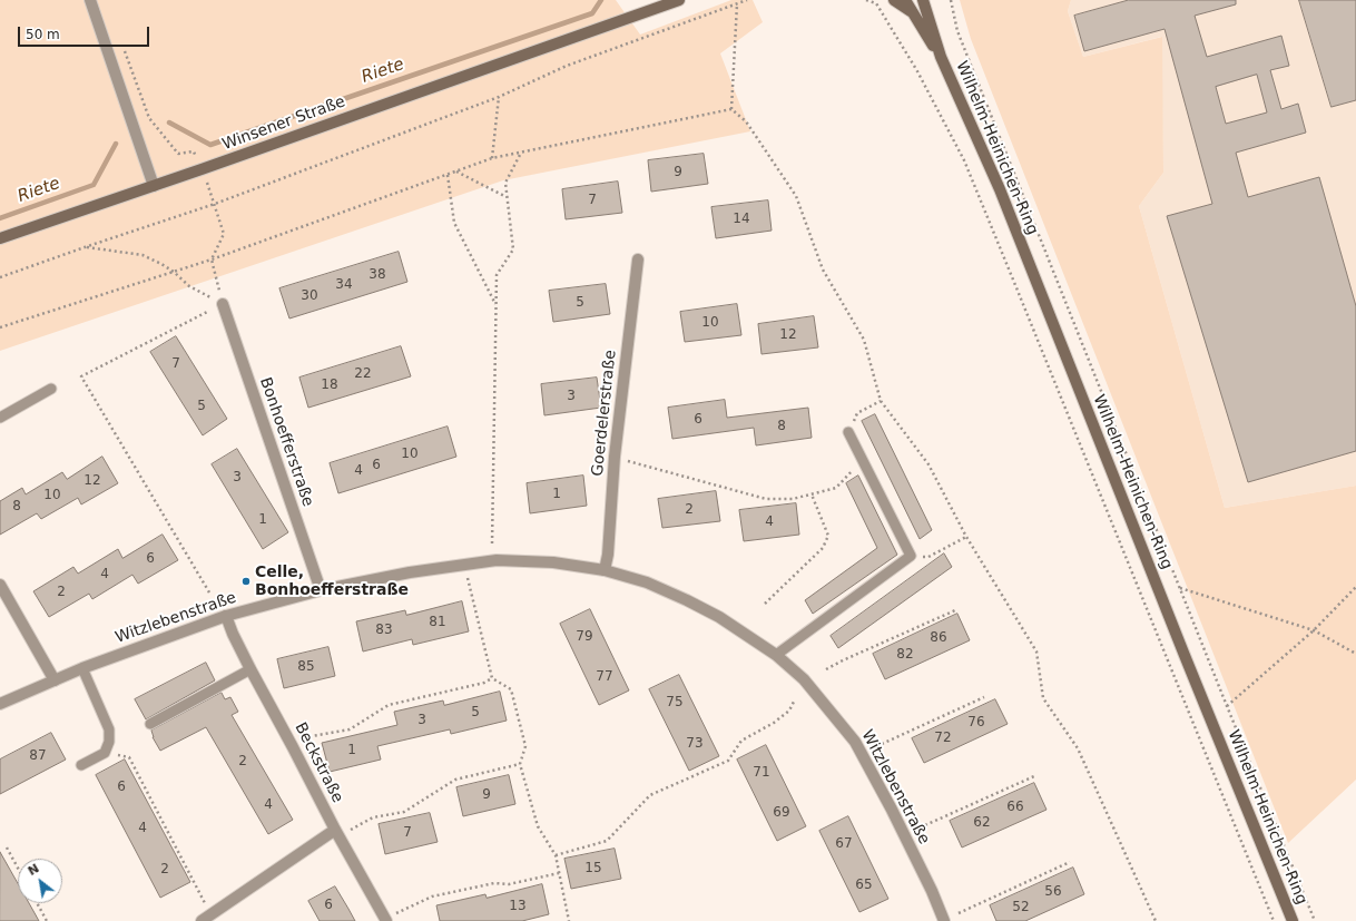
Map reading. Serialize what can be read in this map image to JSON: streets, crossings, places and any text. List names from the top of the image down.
{
  "streets": {
    "main road": ["Winsener Straße", "Wilhelm-Heinichen-Ring"],
    "street": [
      "Goerdelerstraße",
      "Bonhoefferstraße",
      "Witzlebenstraße",
      "Beckstraße"
    ]
  },
  "crossings": [
    ["Goerdelerstraße", "Witzlebenstraße"],
    ["Bonhoefferstraße", "Witzlebenstraße"],
    ["Witzlebenstraße", "Beckstraße"]
  ],
  "water": ["Riete"],
  "places": ["Celle, Bonhoefferstraße"],
  "house_numbers": [
    "9",
    "7",
    "14",
    "38",
    "34",
    "30",
    "5",
    "10",
    "12",
    "7",
    "22",
    "18",
    "3",
    "5",
    "6",
    "8",
    "10",
    "6",
    "4",
    "3",
    "12",
    "1",
    "10",
    "8",
    "2",
    "1",
    "4",
    "6",
    "4",
    "2",
    "81",
    "83",
    "79",
    "86",
    "82",
    "85",
    "77",
    "75",
    "5",
    "3",
    "76",
    "72",
    "73",
    "1",
    "87",
    "2",
    "71",
    "6",
    "9",
    "4",
    "66",
    "69",
    "62",
    "4",
    "7",
    "67",
    "15",
    "2",
    "65",
    "56",
    "6",
    "13",
    "52"
  ],
  "scale_bar": "50 m",
  "north": "top left"
}
